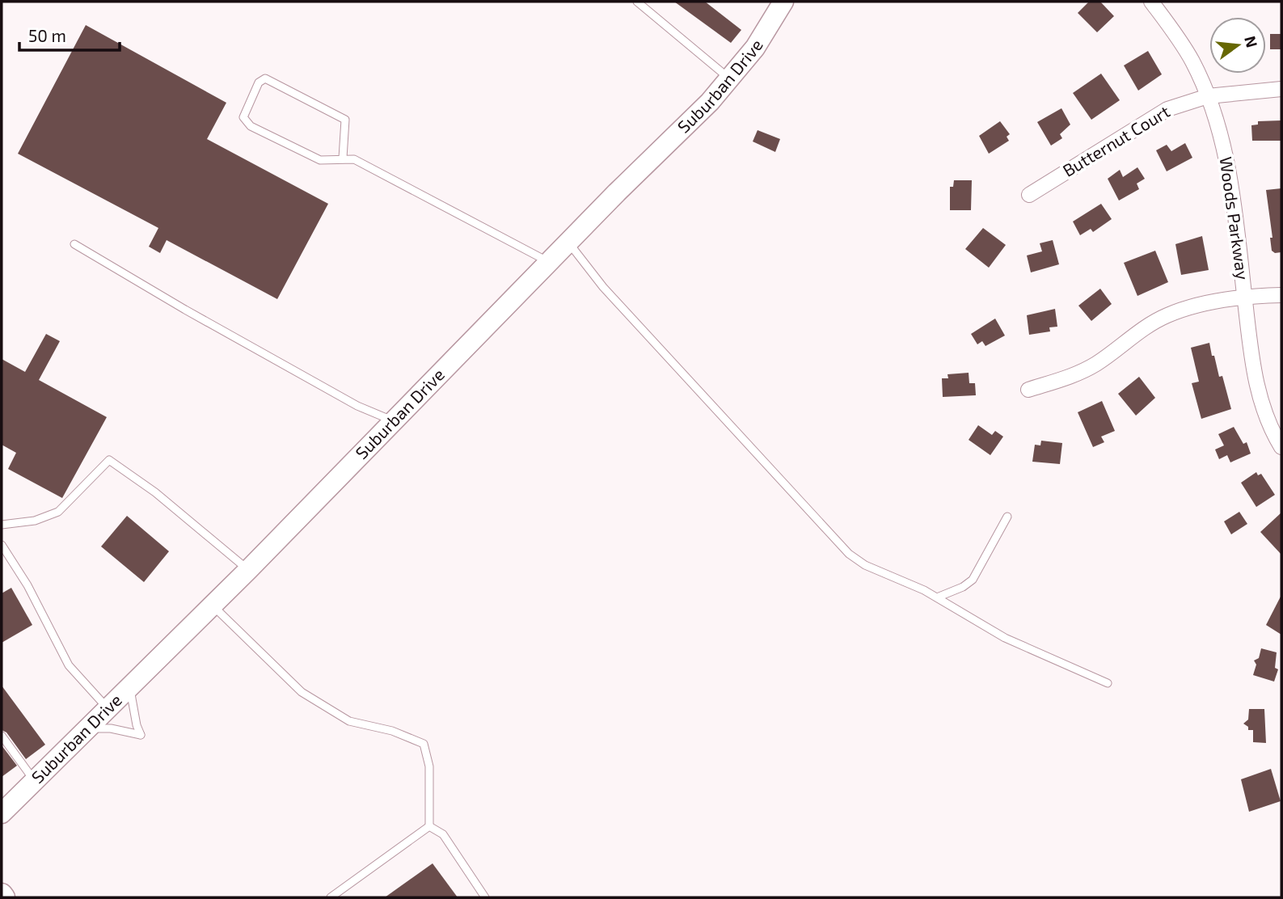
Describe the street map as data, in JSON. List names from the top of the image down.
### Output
{
  "streets": {
    "main road": ["Suburban Drive"],
    "street": ["Butternut Court", "Woods Parkway"]
  },
  "crossings": [
    ["Butternut Court", "Woods Parkway"]
  ],
  "scale_bar": "50 m",
  "north": "right"
}
